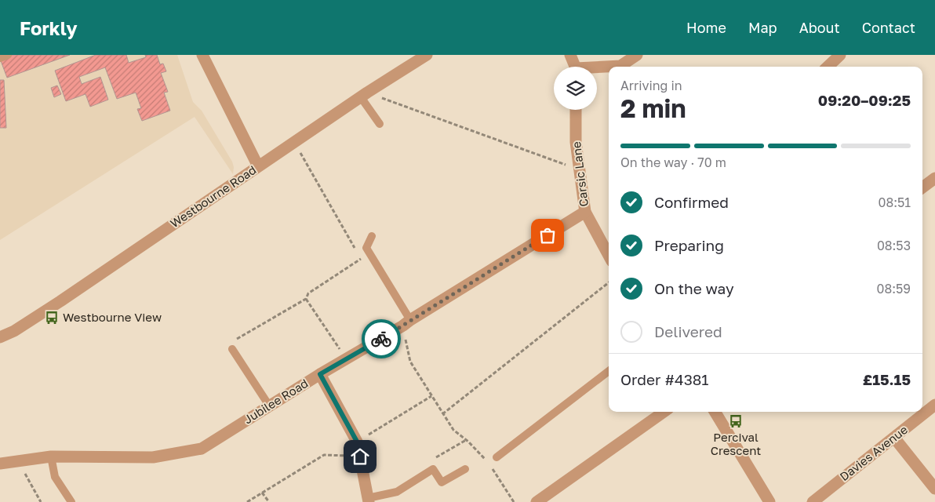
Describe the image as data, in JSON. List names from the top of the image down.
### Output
{
  "streets": {
    "street": [
      "Carsic Lane",
      "Westbourne Road",
      "Jubilee Road",
      "Davies Avenue"
    ]
  },
  "crossings": [
    ["Carsic Lane", "Jubilee Road"]
  ],
  "places": {
    "bus stop": ["Westbourne View", "Percival Crescent"]
  },
  "page": {
    "header": "Forkly",
    "nav": [
      "Home",
      "Map",
      "About",
      "Contact"
    ],
    "heading": ["2 min", "Arriving in", "09:20–09:25"],
    "panel": ["Order #4381", "£15.15"],
    "bar": "On the way · 70 m",
    "list": [
      ["Confirmed", "08:51"],
      ["Preparing", "08:53"],
      ["On the way", "08:59"],
      "Delivered"
    ]
  }
}
